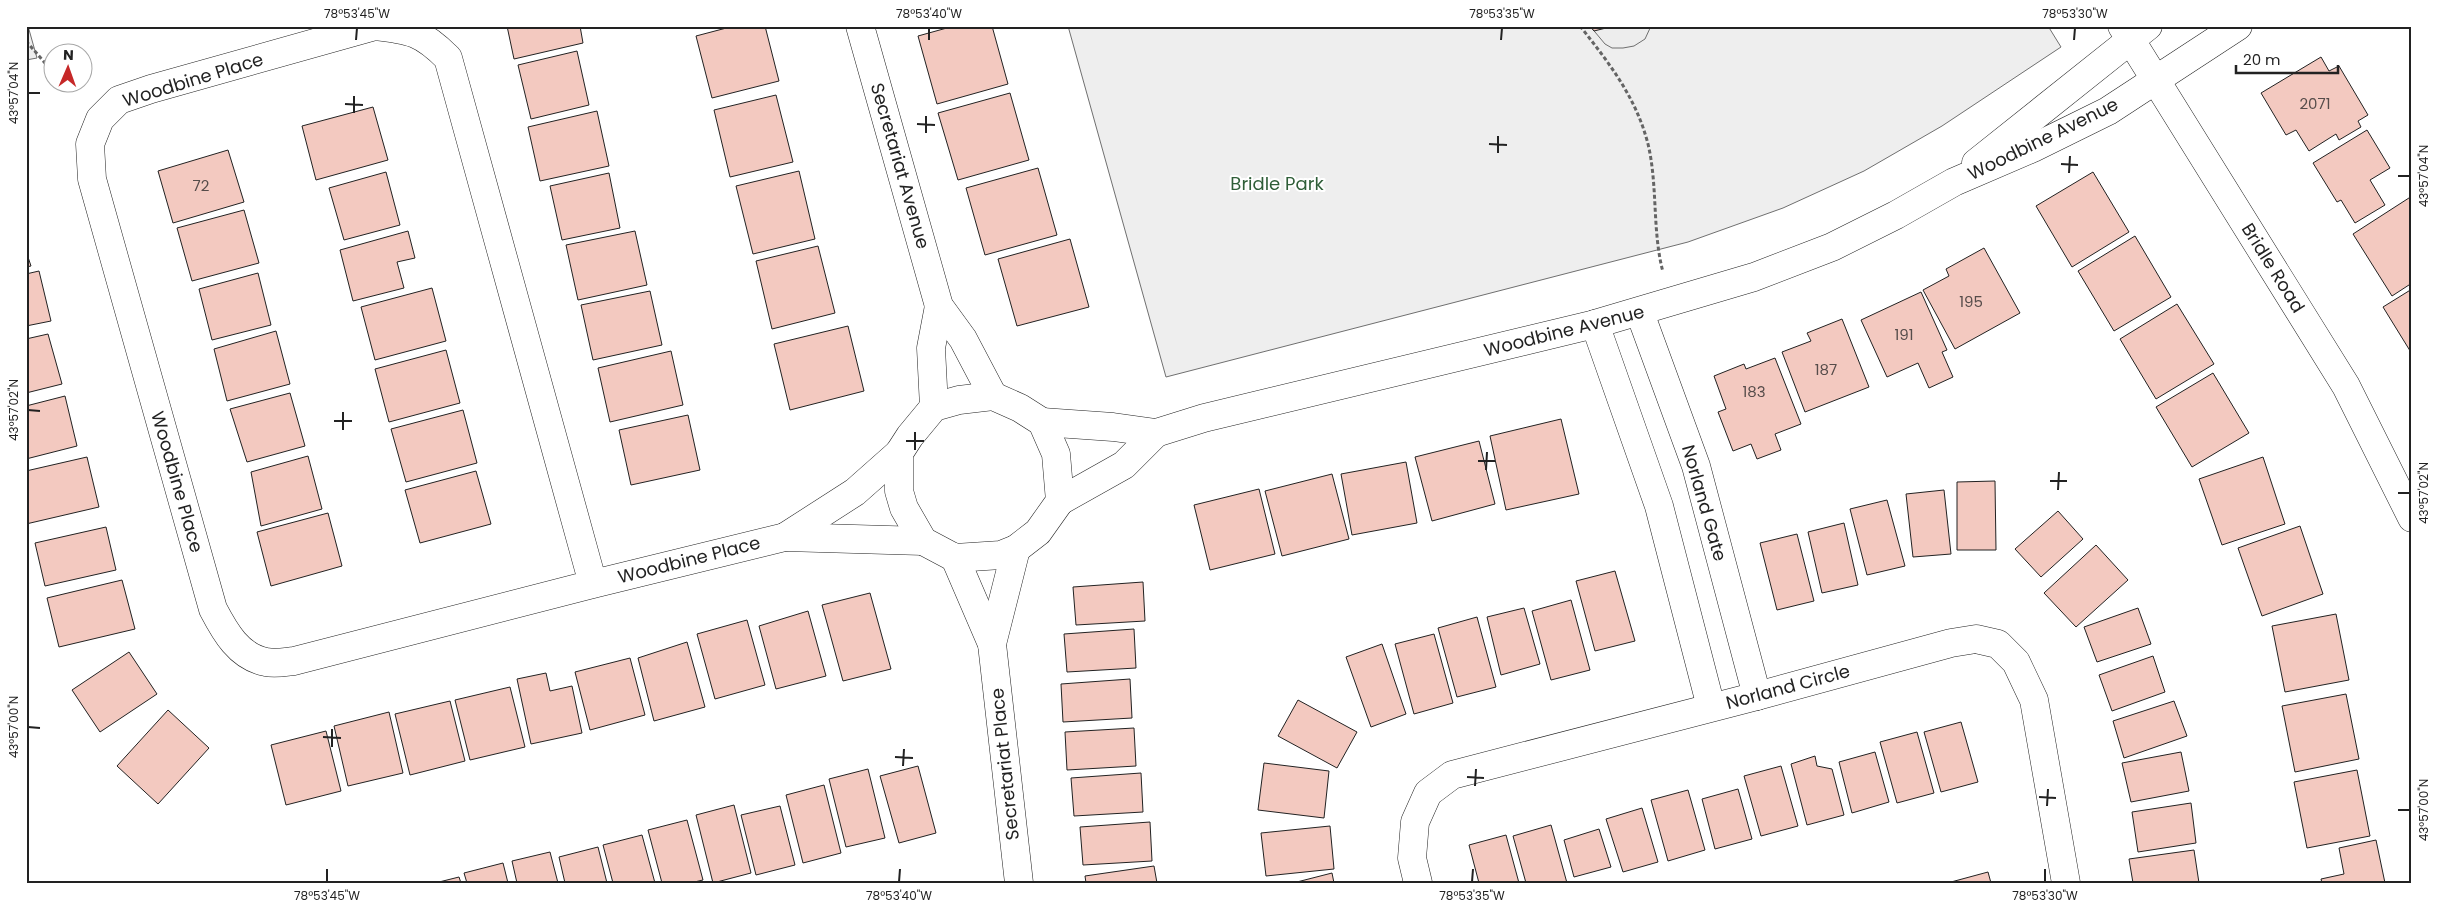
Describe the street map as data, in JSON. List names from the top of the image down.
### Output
{
  "streets": {
    "street": [
      "Woodbine Place",
      "Woodbine Avenue",
      "Secretariat Avenue",
      "Bridle Road",
      "Norland Gate",
      "Norland Circle",
      "Secretariat Place"
    ]
  },
  "crossings": [
    ["Woodbine Place", "Woodbine Avenue"],
    ["Woodbine Place", "Secretariat Avenue"],
    ["Woodbine Place", "Secretariat Place"],
    ["Woodbine Avenue", "Secretariat Avenue"],
    ["Woodbine Avenue", "Bridle Road"],
    ["Woodbine Avenue", "Norland Gate"],
    ["Woodbine Avenue", "Secretariat Place"],
    ["Secretariat Avenue", "Secretariat Place"],
    ["Norland Gate", "Norland Circle"]
  ],
  "parks": ["Bridle Park"],
  "house_numbers": [
    "2071",
    "72",
    "195",
    "191",
    "187",
    "183"
  ],
  "scale_bar": "20 m",
  "north": "top",
  "coordinates": [
    "78°53'45\"W",
    "78°53'40\"W",
    "78°53'35\"W",
    "78°53'30\"W",
    "43°57'04\"N",
    "43°57'02\"N",
    "43°57'00\"N"
  ]
}
